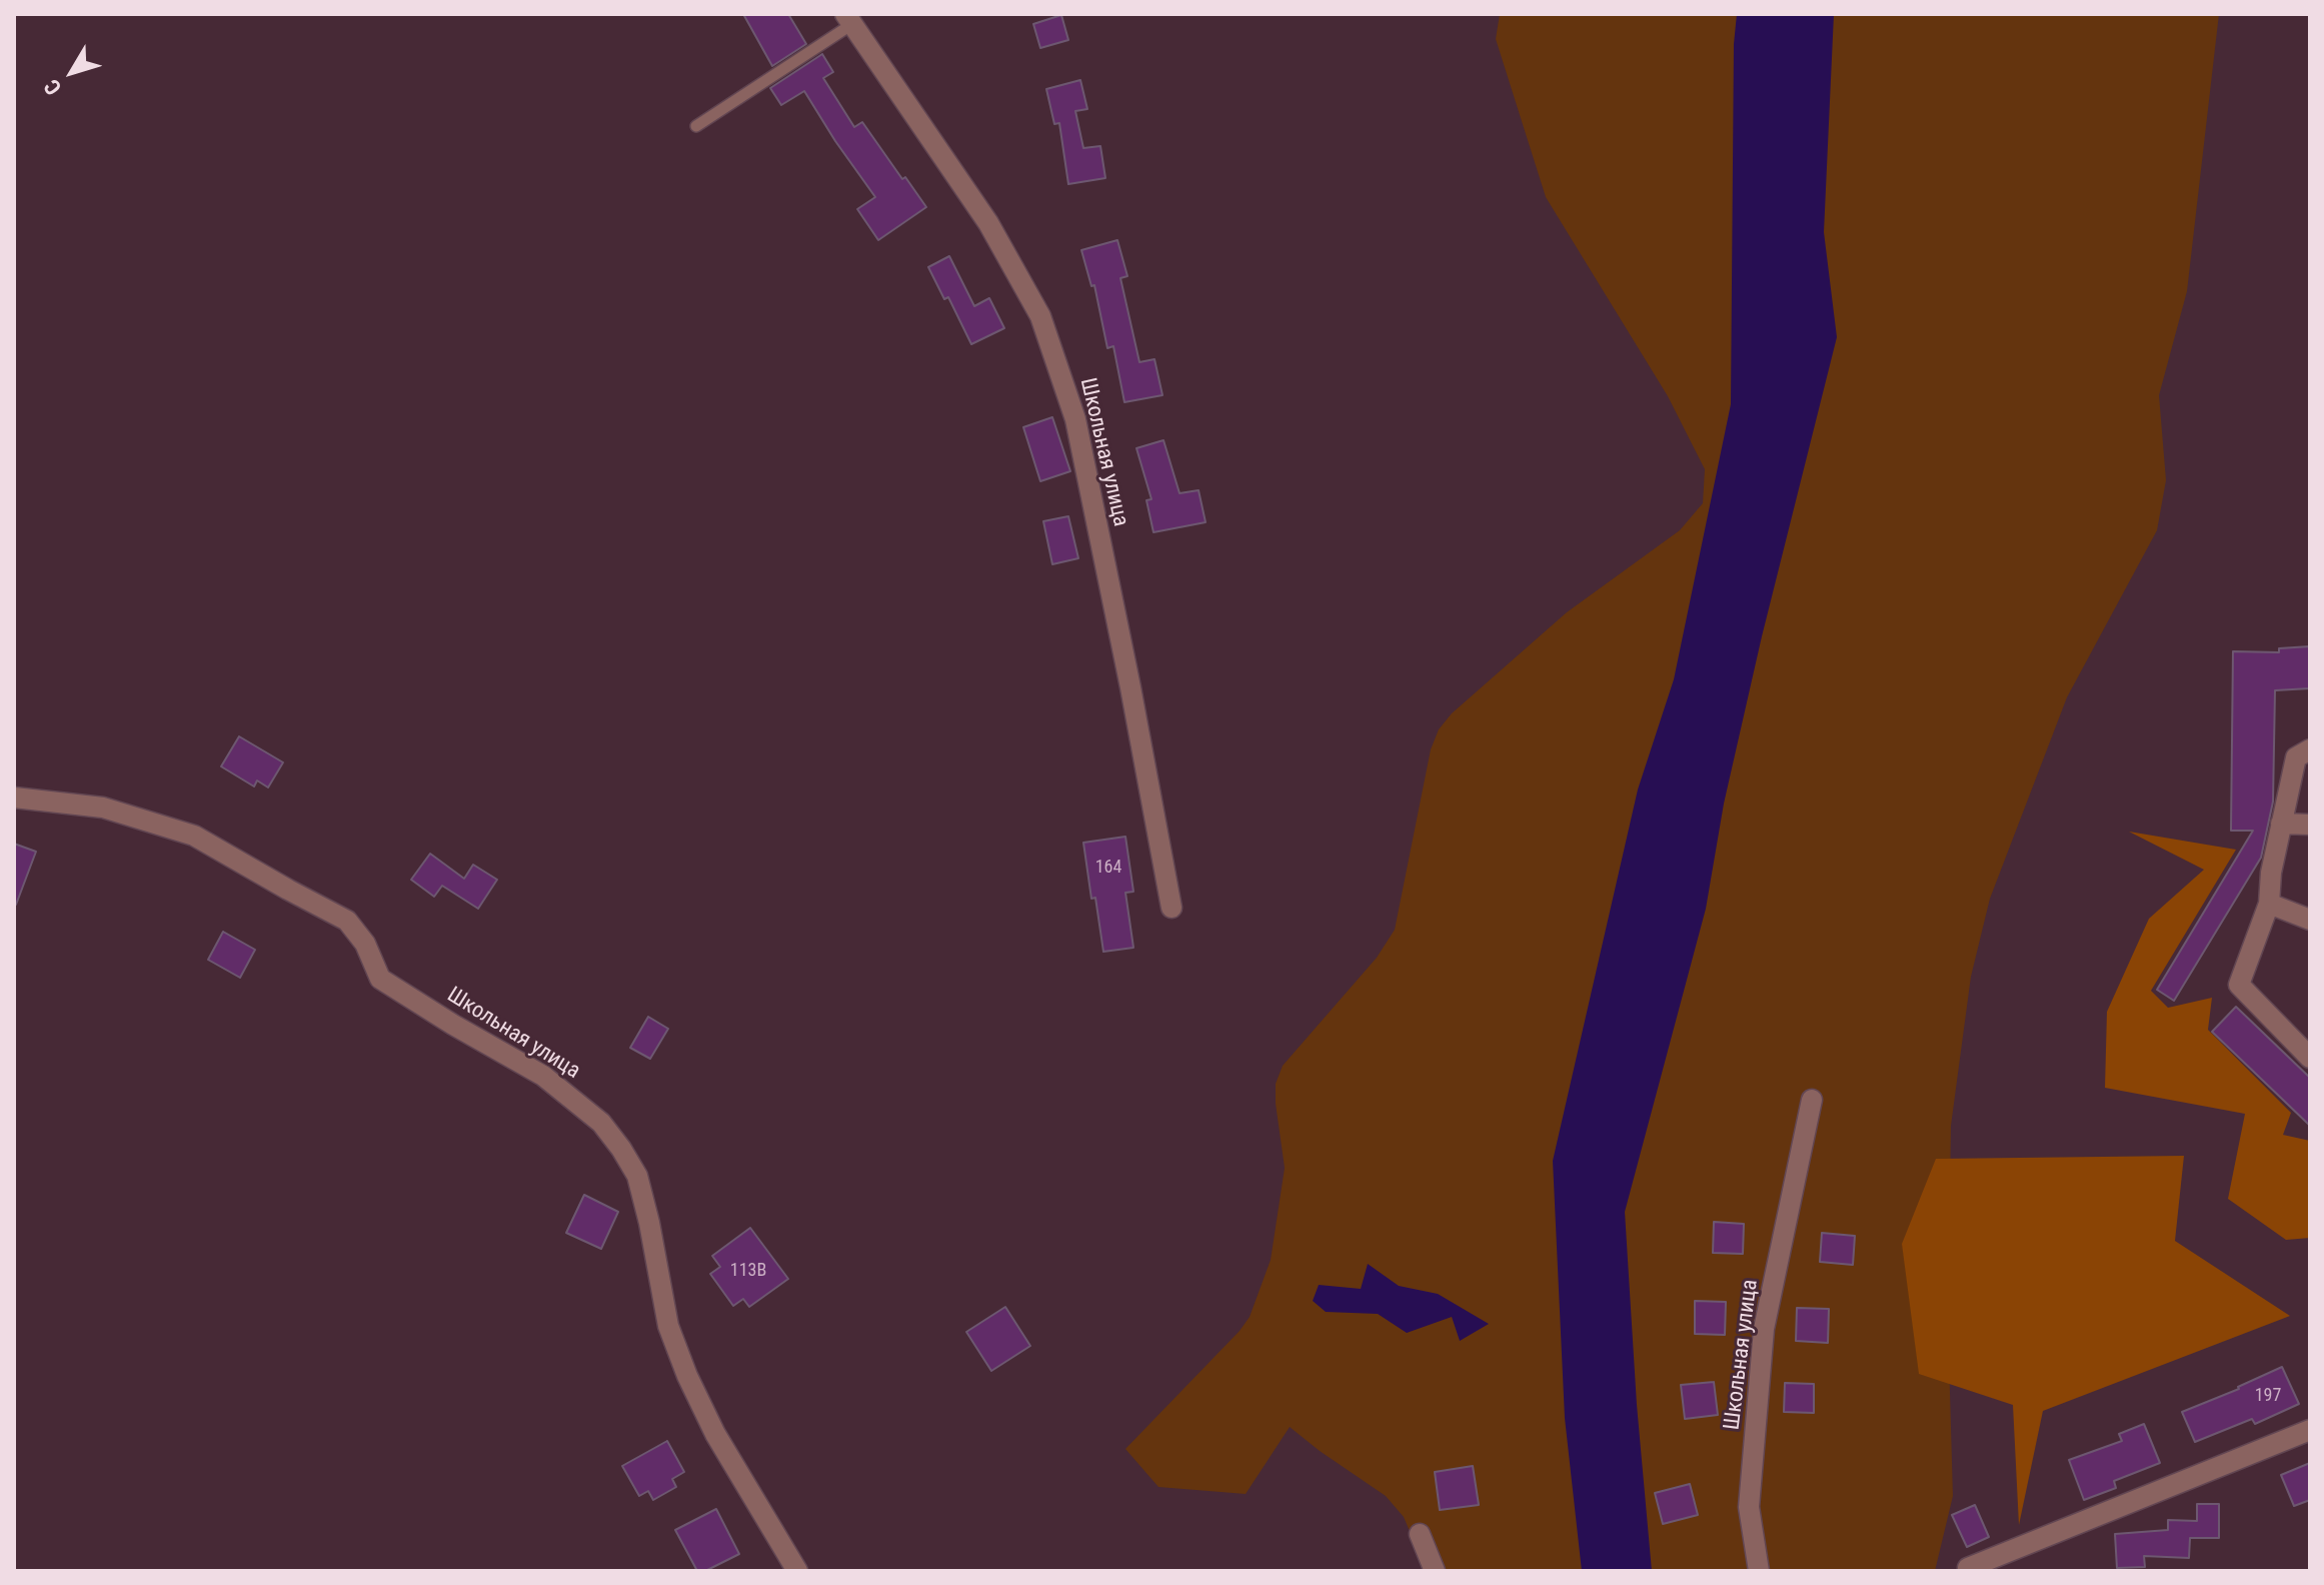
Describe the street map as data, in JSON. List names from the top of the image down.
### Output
{
  "streets": {
    "street": ["Школьная улица"]
  },
  "house_numbers": ["164", "113В", "197"],
  "north": "bottom left"
}
